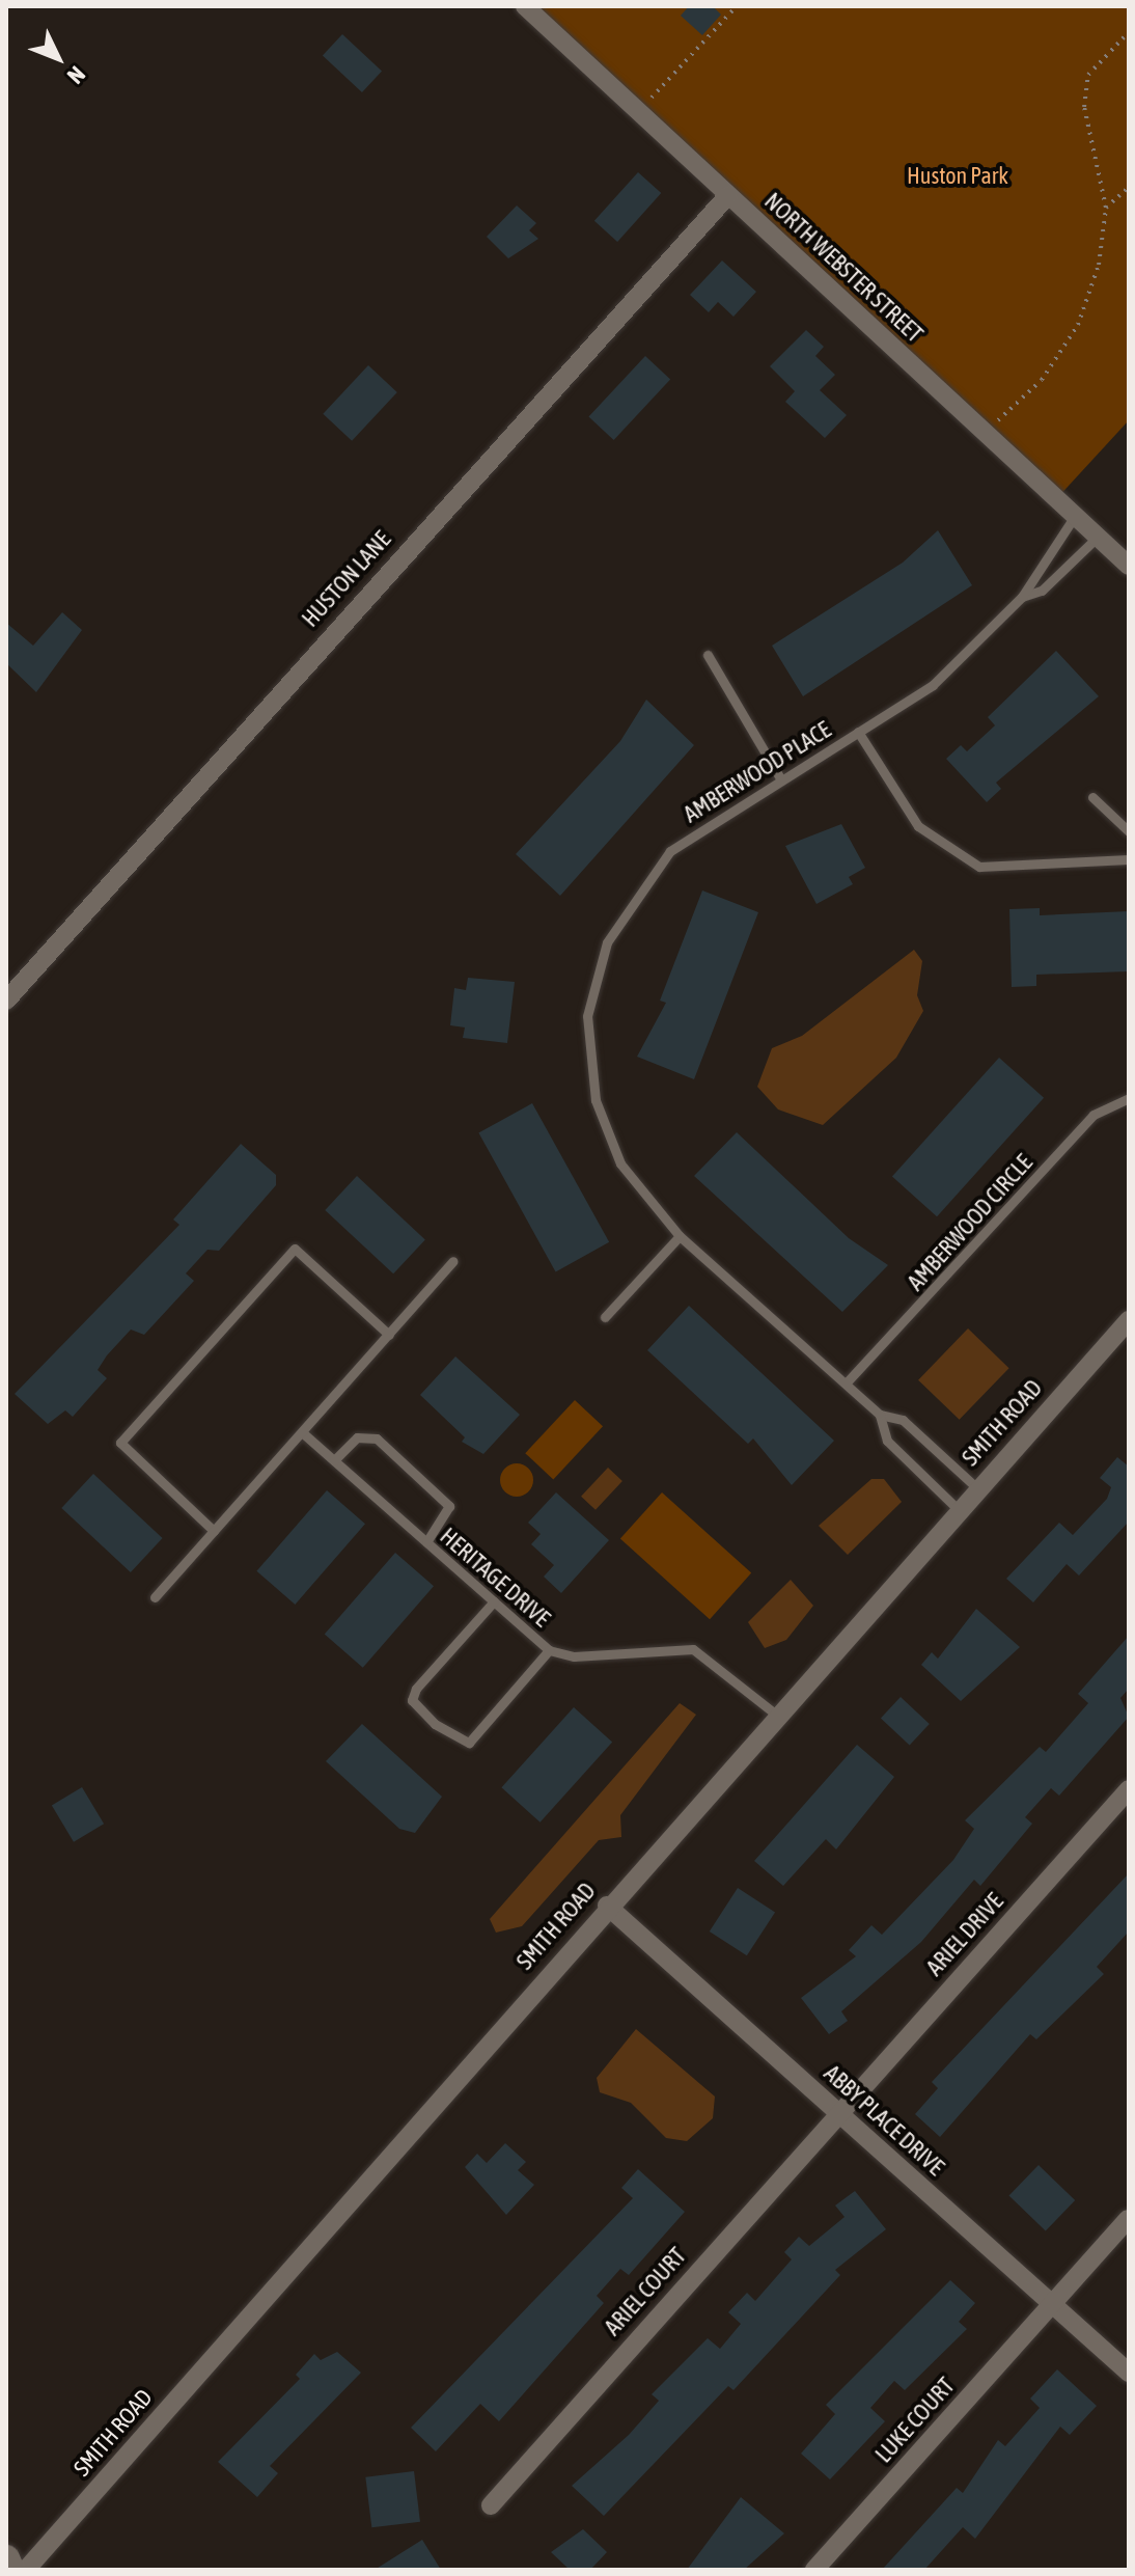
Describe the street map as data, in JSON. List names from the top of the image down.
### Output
{
  "streets": {
    "street": [
      "NORTH WEBSTER STREET",
      "HUSTON LANE",
      "SMITH ROAD",
      "ARIEL DRIVE",
      "ABBY PLACE DRIVE",
      "ARIEL COURT",
      "LUKE COURT"
    ],
    "lane": ["AMBERWOOD PLACE", "AMBERWOOD CIRCLE", "HERITAGE DRIVE"]
  },
  "crossings": [
    ["NORTH WEBSTER STREET", "HUSTON LANE"],
    ["NORTH WEBSTER STREET", "AMBERWOOD PLACE"],
    ["AMBERWOOD PLACE", "AMBERWOOD CIRCLE"],
    ["AMBERWOOD PLACE", "SMITH ROAD"],
    ["SMITH ROAD", "HERITAGE DRIVE"],
    ["SMITH ROAD", "ABBY PLACE DRIVE"],
    ["ARIEL DRIVE", "ABBY PLACE DRIVE"],
    ["ARIEL DRIVE", "ARIEL COURT"],
    ["ABBY PLACE DRIVE", "ARIEL COURT"],
    ["ABBY PLACE DRIVE", "LUKE COURT"]
  ],
  "parks": ["Huston Park"],
  "north": "bottom right"
}
